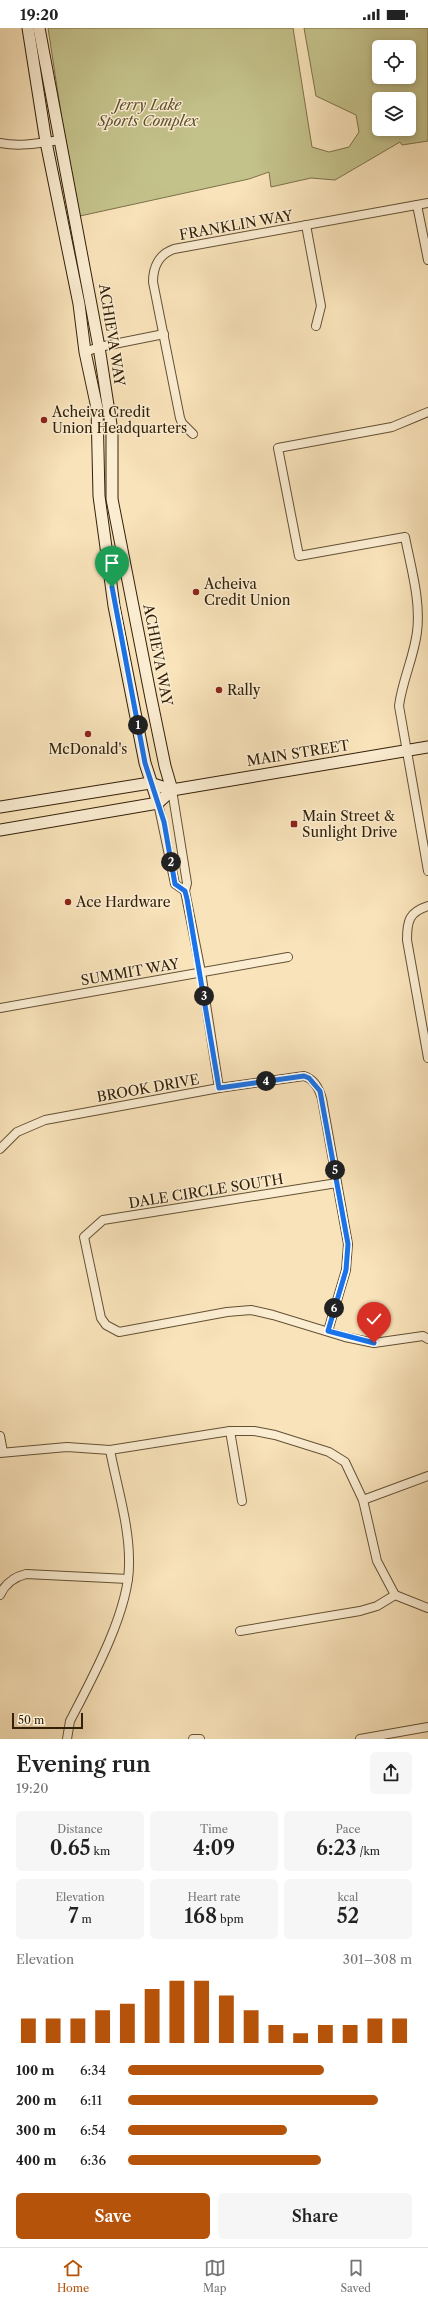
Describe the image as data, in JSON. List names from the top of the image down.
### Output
{
  "streets": {
    "street": [
      "FRANKLIN WAY",
      "ACHIEVA WAY",
      "MAIN STREET",
      "SUMMIT WAY",
      "BROOK DRIVE",
      "DALE CIRCLE SOUTH"
    ]
  },
  "crossings": [
    ["ACHIEVA WAY", "MAIN STREET"],
    ["BROOK DRIVE", "DALE CIRCLE SOUTH"]
  ],
  "parks": ["Jerry Lake Sports Complex"],
  "places": {
    "other": [
      "Acheiva Credit Union Headquarters",
      "Acheiva Credit Union",
      "Rally",
      "McDonald's",
      "Ace Hardware"
    ],
    "transit": ["Main Street & Sunlight Drive"]
  },
  "scale_bar": "50 m",
  "page": {
    "status": "19:20",
    "pins": [
      "1",
      "2",
      "3",
      "4",
      "5",
      "6"
    ],
    "scale": "50 m",
    "heading": ["Evening run", "19:20"],
    "stats": [
      ["Distance", "0.65 km"],
      ["Time", "4:09"],
      ["Pace", "6:23 /km"],
      ["Elevation", "7 m"],
      ["Heart rate", "168 bpm"],
      ["kcal", "52"]
    ],
    "chart": ["Elevation", "301–308 m"],
    "list": [
      {
        "name": "100 m",
        "note": "6:34"
      },
      {
        "name": "200 m",
        "note": "6:11"
      },
      {
        "name": "300 m",
        "note": "6:54"
      },
      {
        "name": "400 m",
        "note": "6:36"
      }
    ],
    "buttons": ["Save", "Share"],
    "tabs": ["Home", "Map", "Saved"]
  }
}
